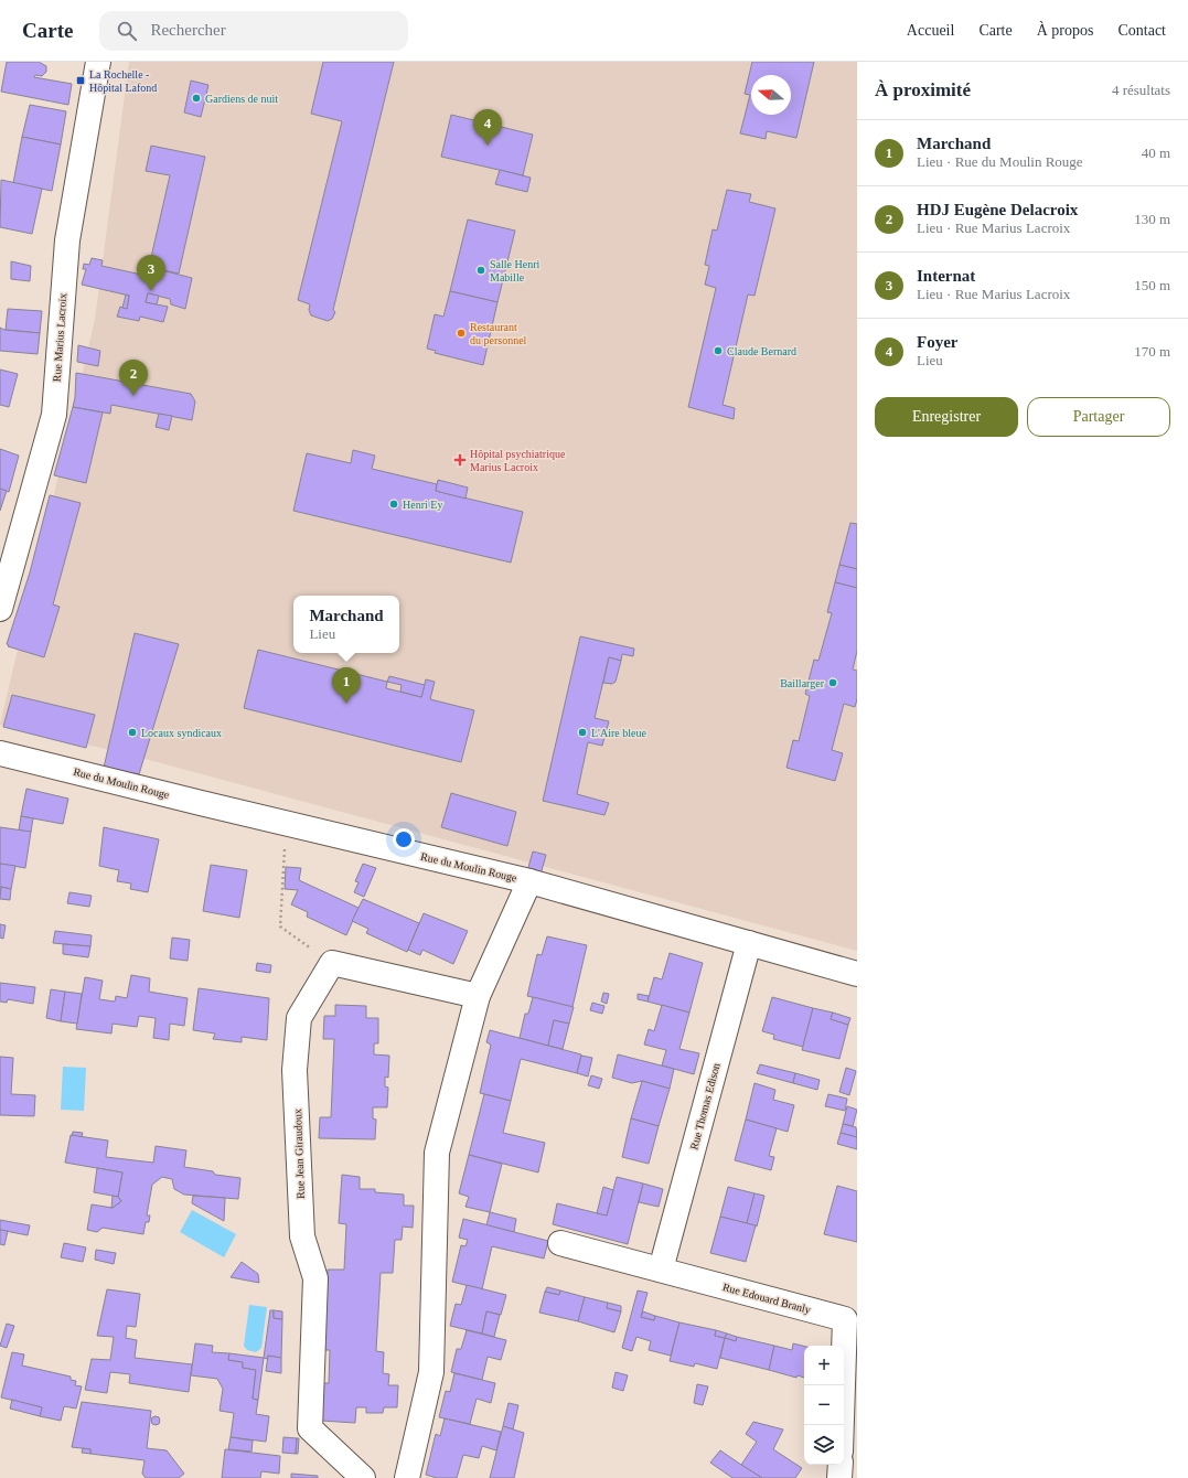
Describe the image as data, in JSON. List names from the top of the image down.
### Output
{
  "streets": {
    "street": [
      "Rue Marius Lacroix",
      "Rue du Moulin Rouge",
      "Rue Thomas Edison",
      "Rue Jean Giraudoux",
      "Rue Edouard Branly"
    ]
  },
  "crossings": [
    ["Rue du Moulin Rouge", "Rue Thomas Edison"],
    ["Rue Thomas Edison", "Rue Edouard Branly"]
  ],
  "places": {
    "transit": ["La Rochelle - Hôpital Lafond"],
    "other": [
      "Gardiens de nuit",
      "Salle Henri Mabille",
      "Restaurant du personnel",
      "Claude Bernard",
      "Henri Ey",
      "Baillarger",
      "Locaux syndicaux",
      "L'Aire bleue"
    ],
    "health": ["Hôpital psychiatrique Marius Lacroix"]
  },
  "north": "left",
  "page": {
    "header": "Carte",
    "search": "Rechercher",
    "nav": [
      "Accueil",
      "Carte",
      "À propos",
      "Contact"
    ],
    "heading": ["À proximité", "4 résultats"],
    "pins": [
      "4",
      "3",
      "2",
      "1"
    ],
    "list": [
      {
        "mark": "1",
        "name": "Marchand",
        "note": "Lieu · Rue du Moulin Rouge",
        "value": "40 m"
      },
      {
        "mark": "2",
        "name": "HDJ Eugène Delacroix",
        "note": "Lieu · Rue Marius Lacroix",
        "value": "130 m"
      },
      {
        "mark": "3",
        "name": "Internat",
        "note": "Lieu · Rue Marius Lacroix",
        "value": "150 m"
      },
      {
        "mark": "4",
        "name": "Foyer",
        "note": "Lieu",
        "value": "170 m"
      }
    ],
    "buttons": ["Enregistrer", "Partager"],
    "popup": ["Marchand", "Lieu"],
    "map_buttons": ["+", "−"]
  }
}
